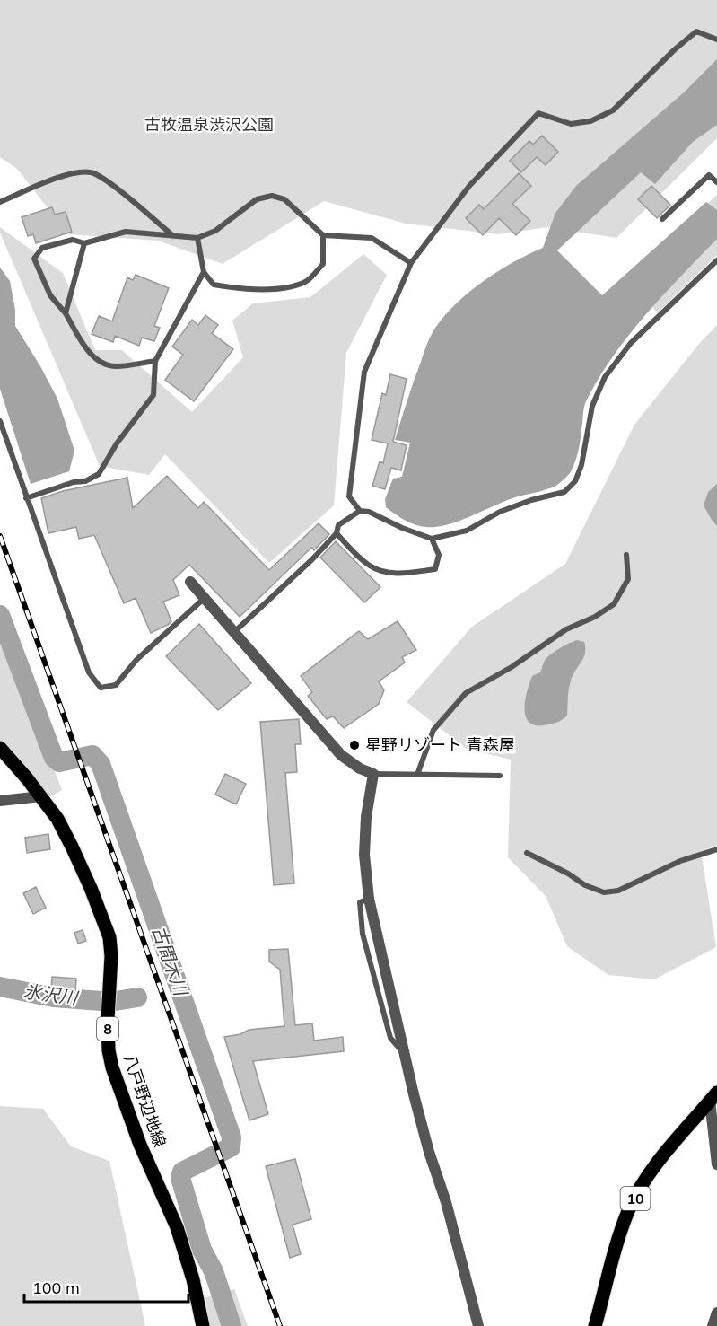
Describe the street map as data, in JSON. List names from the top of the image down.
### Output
{
  "streets": {
    "main road": ["8", "八戸野辺地線", "10"]
  },
  "water": ["古間木川", "氷沢川"],
  "parks": ["古牧温泉渋沢公園"],
  "places": ["星野リゾート 青森屋"],
  "scale_bar": "100 m"
}
